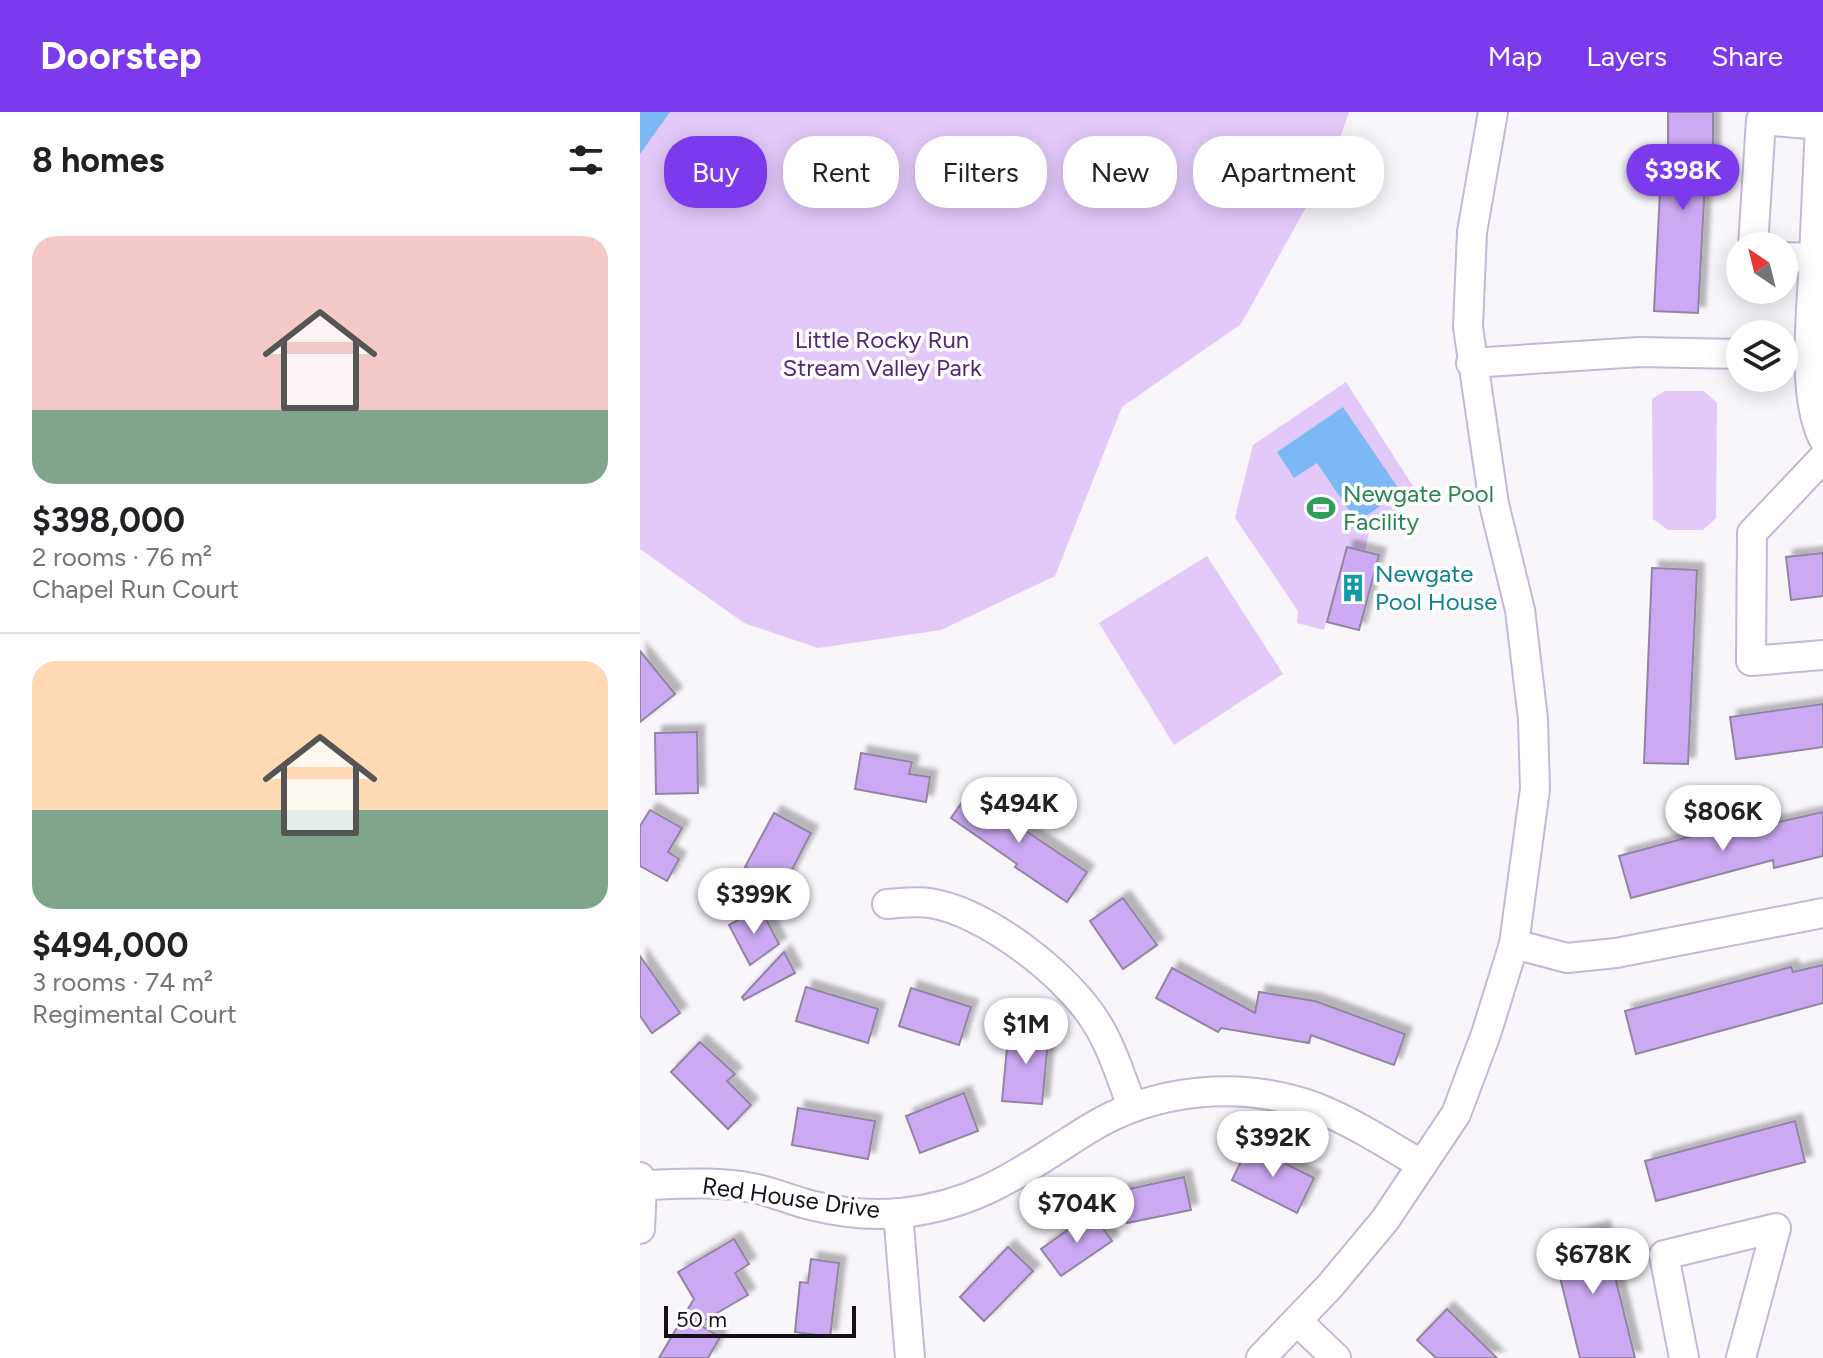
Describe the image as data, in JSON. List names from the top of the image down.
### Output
{
  "streets": {
    "street": ["Red House Drive"]
  },
  "parks": ["Little Rocky Run Stream Valley Park"],
  "places": {
    "sports": ["Newgate Pool Facility"],
    "building": ["Newgate Pool House"]
  },
  "scale_bar": "50 m",
  "north": "top left",
  "page": {
    "header": "Doorstep",
    "nav": ["Map", "Layers", "Share"],
    "heading": "8 homes",
    "chip": [
      "Buy",
      "Rent",
      "Filters",
      "New",
      "Apartment"
    ],
    "price": [
      "$398K",
      "$494K",
      "$806K",
      "$399K",
      "$1M",
      "$392K",
      "$704K",
      "$678K"
    ],
    "list": [
      {
        "name": "$398,000",
        "note": "2 rooms · 76 m² · Chapel Run Court"
      },
      {
        "name": "$494,000",
        "note": "3 rooms · 74 m² · Regimental Court"
      }
    ],
    "scale": "50 m"
  }
}
